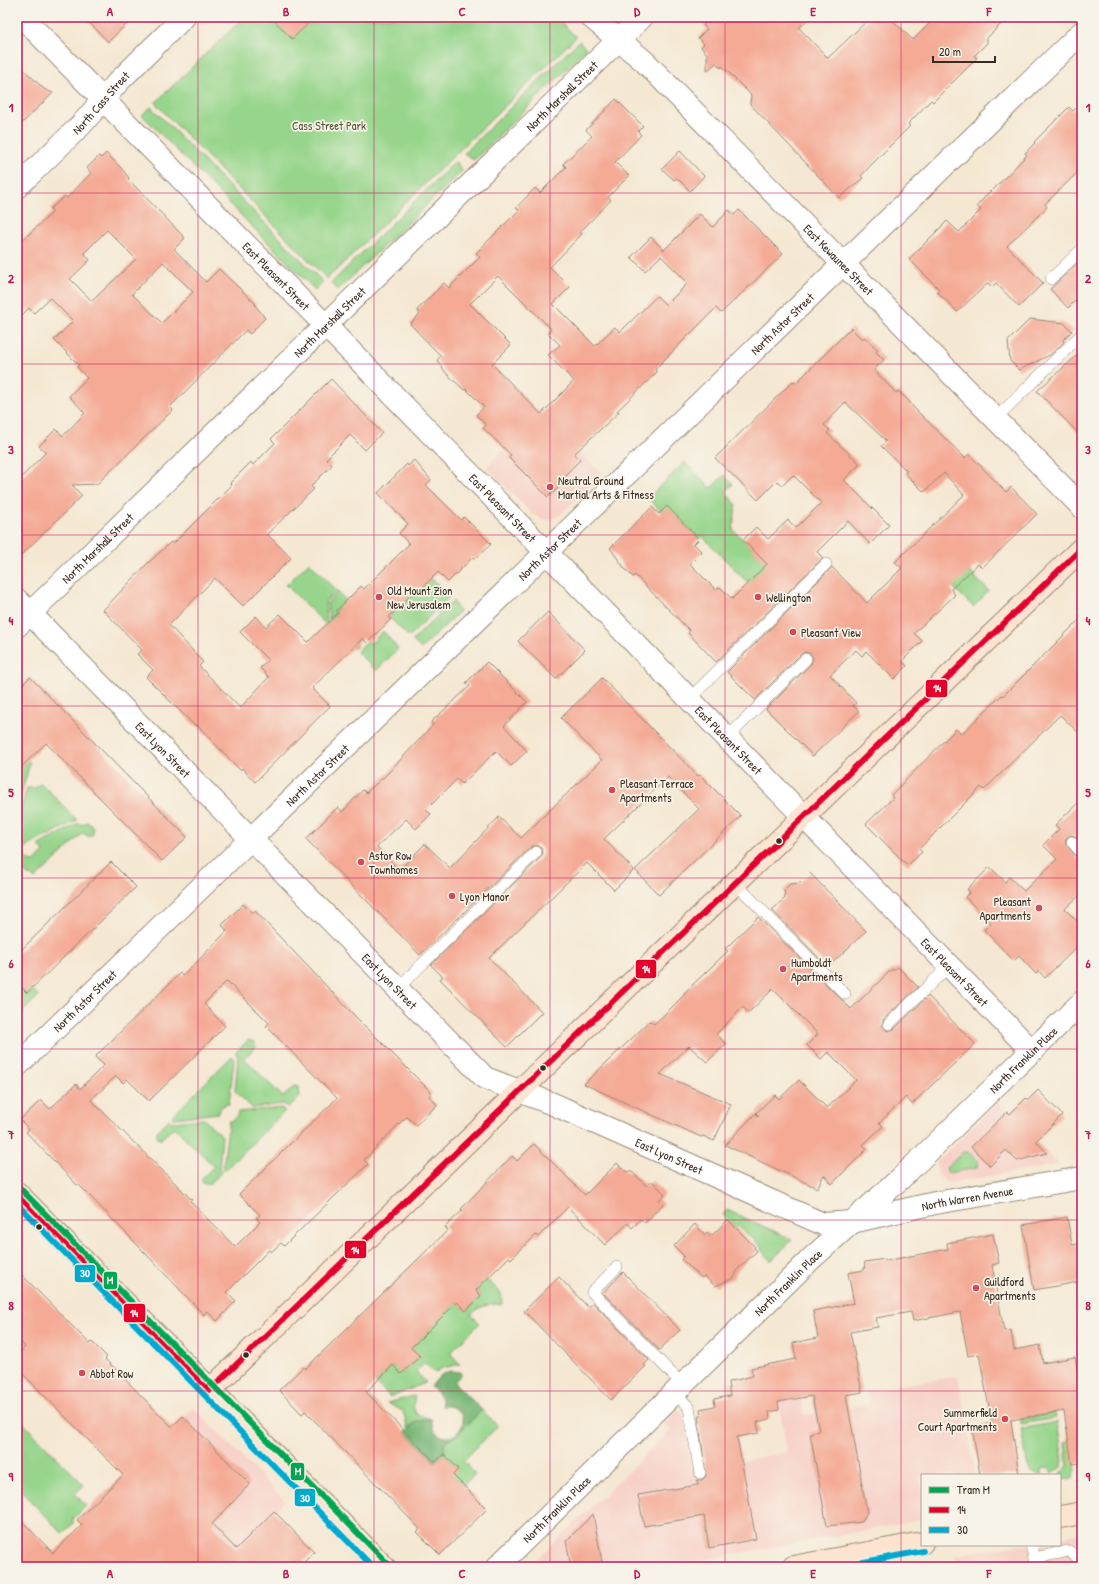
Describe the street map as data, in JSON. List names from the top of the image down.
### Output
{
  "streets": {
    "street": [
      "North Marshall Street",
      "North Cass Street",
      "East Kewaunee Street",
      "East Pleasant Street",
      "North Astor Street",
      "East Lyon Street",
      "North Franklin Place",
      "North Warren Avenue"
    ]
  },
  "crossings": [
    ["North Marshall Street", "East Kewaunee Street"],
    ["North Marshall Street", "East Pleasant Street"],
    ["North Marshall Street", "East Lyon Street"],
    ["North Cass Street", "East Pleasant Street"],
    ["East Kewaunee Street", "North Astor Street"],
    ["East Pleasant Street", "North Astor Street"],
    ["East Pleasant Street", "North Franklin Place"],
    ["North Astor Street", "East Lyon Street"],
    ["East Lyon Street", "North Franklin Place"],
    ["East Lyon Street", "North Warren Avenue"],
    ["North Franklin Place", "North Warren Avenue"]
  ],
  "parks": ["Cass Street Park"],
  "places": [
    "Neutral Ground Martial Arts & Fitness",
    "Old Mount Zion New Jerusalem",
    "Wellington",
    "Pleasant View",
    "Pleasant Terrace Apartments",
    "Astor Row Townhomes",
    "Lyon Manor",
    "Pleasant Apartments",
    "Humboldt Apartments",
    "Guildford Apartments",
    "Abbot Row",
    "Summerfield Court Apartments"
  ],
  "lines": ["transit line 14", "tram line M", "transit line 30"],
  "legend": ["Tram M", "14", "30"],
  "scale_bar": "20 m",
  "grid": {
    "columns": [
      "A",
      "B",
      "C",
      "D",
      "E",
      "F"
    ],
    "rows": [
      "1",
      "2",
      "3",
      "4",
      "5",
      "6",
      "7",
      "8",
      "9"
    ]
  }
}
